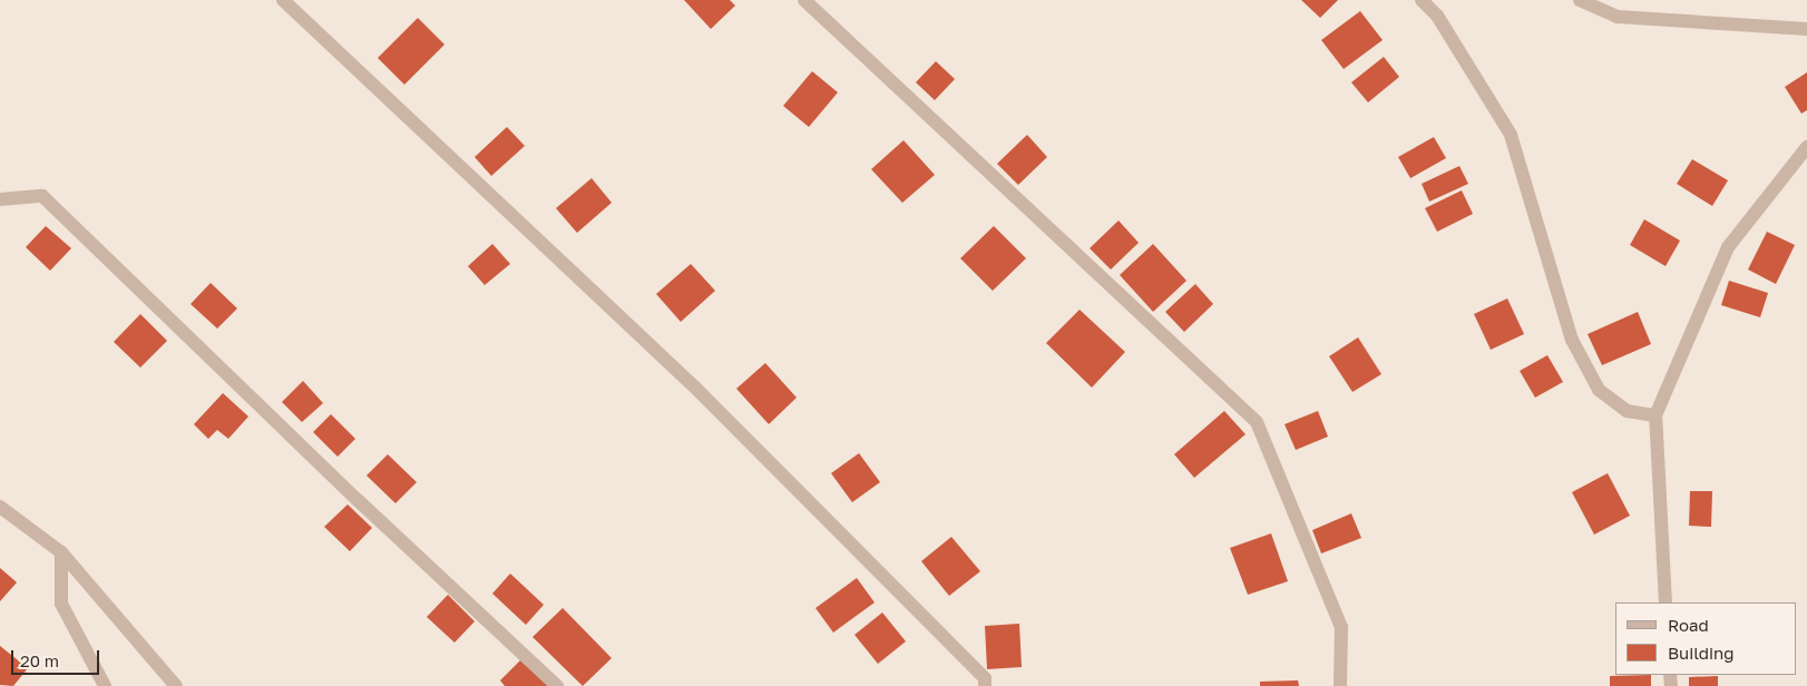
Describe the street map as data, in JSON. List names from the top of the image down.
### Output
{
  "legend": ["Road", "Building"],
  "scale_bar": "20 m"
}
